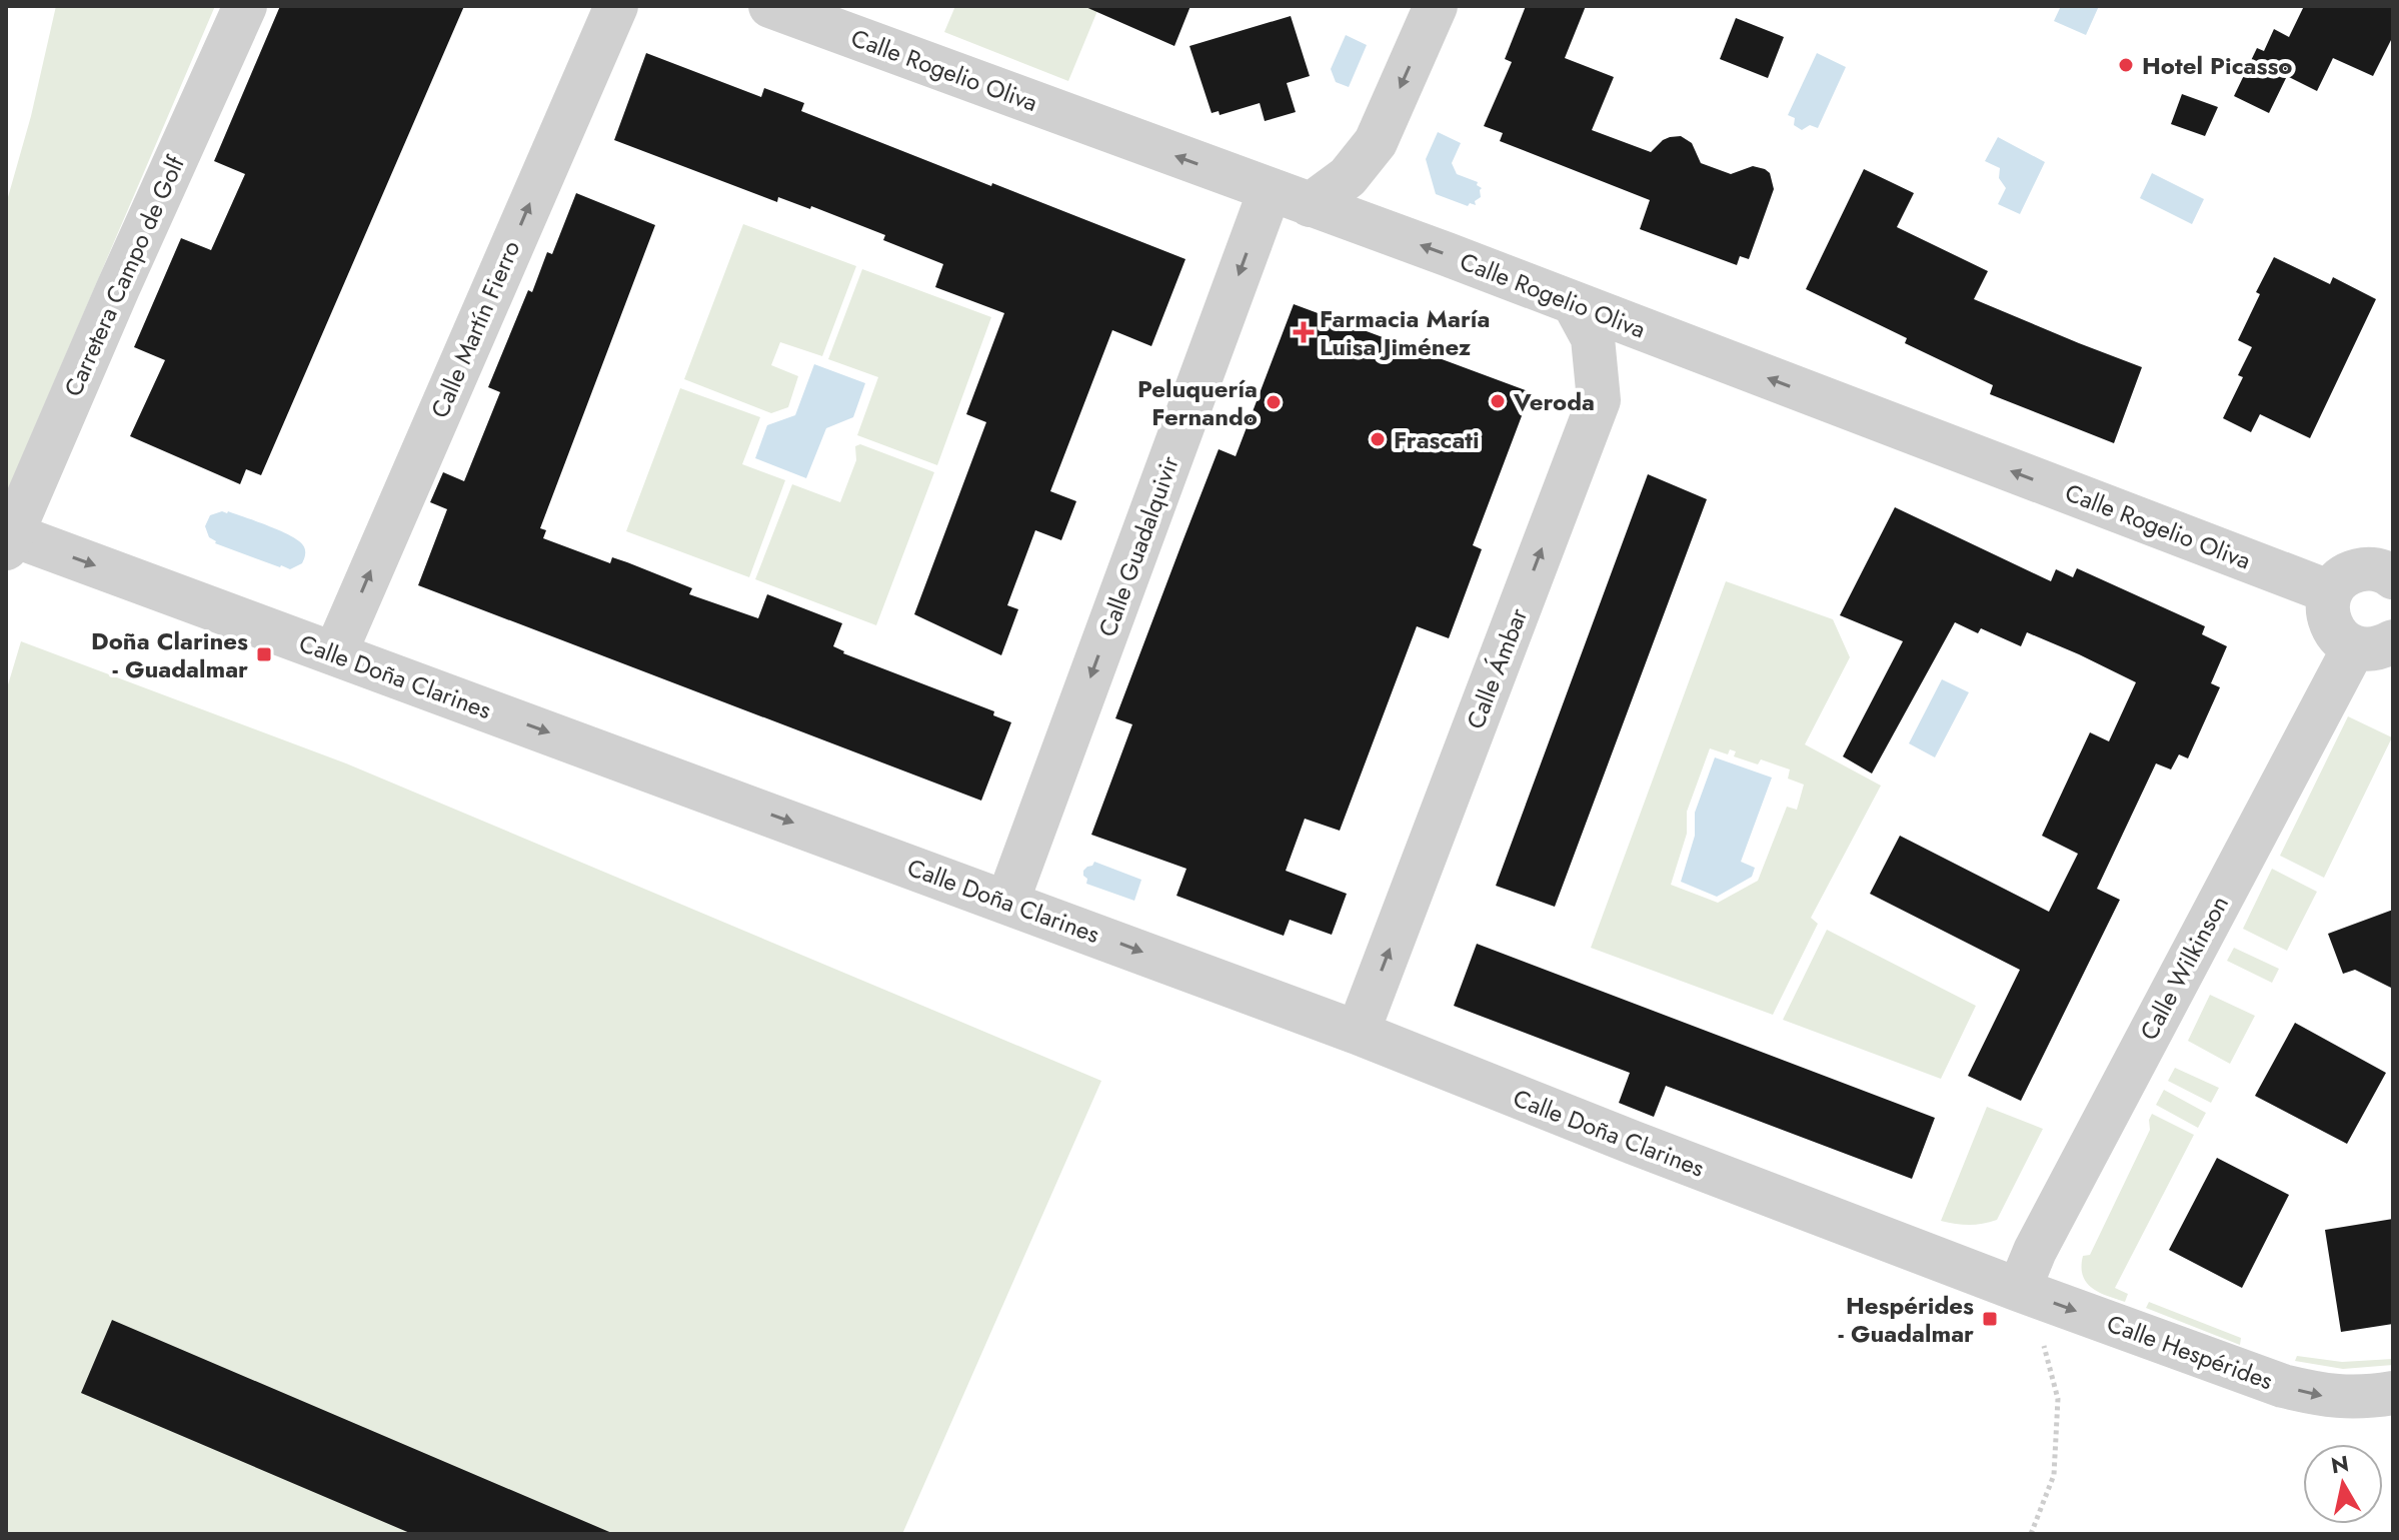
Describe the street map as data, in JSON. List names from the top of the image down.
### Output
{
  "streets": {
    "street": [
      "Calle Rogelio Oliva",
      "Carretera Campo de Golf",
      "Calle Martín Fierro",
      "Calle Guadalquivir",
      "Calle Ámbar",
      "Calle Doña Clarines",
      "Calle Wilkinson",
      "Calle Hespérides"
    ]
  },
  "crossings": [
    ["Calle Rogelio Oliva", "Calle Guadalquivir"],
    ["Calle Rogelio Oliva", "Calle Ámbar"],
    ["Carretera Campo de Golf", "Calle Doña Clarines"],
    ["Calle Martín Fierro", "Calle Doña Clarines"],
    ["Calle Guadalquivir", "Calle Doña Clarines"],
    ["Calle Ámbar", "Calle Doña Clarines"],
    ["Calle Doña Clarines", "Calle Wilkinson"],
    ["Calle Doña Clarines", "Calle Hespérides"],
    ["Calle Wilkinson", "Calle Hespérides"]
  ],
  "one_way": [
    "Calle Rogelio Oliva",
    "Calle Martín Fierro",
    "Calle Guadalquivir",
    "Calle Ámbar",
    "Calle Doña Clarines",
    "Calle Hespérides"
  ],
  "places": {
    "other": [
      "Hotel Picasso",
      "Veroda",
      "Peluquería Fernando",
      "Frascati"
    ],
    "health": ["Farmacia María Luisa Jiménez"],
    "transit": ["Doña Clarines - Guadalmar", "Hespérides - Guadalmar"]
  },
  "north": "top"
}
